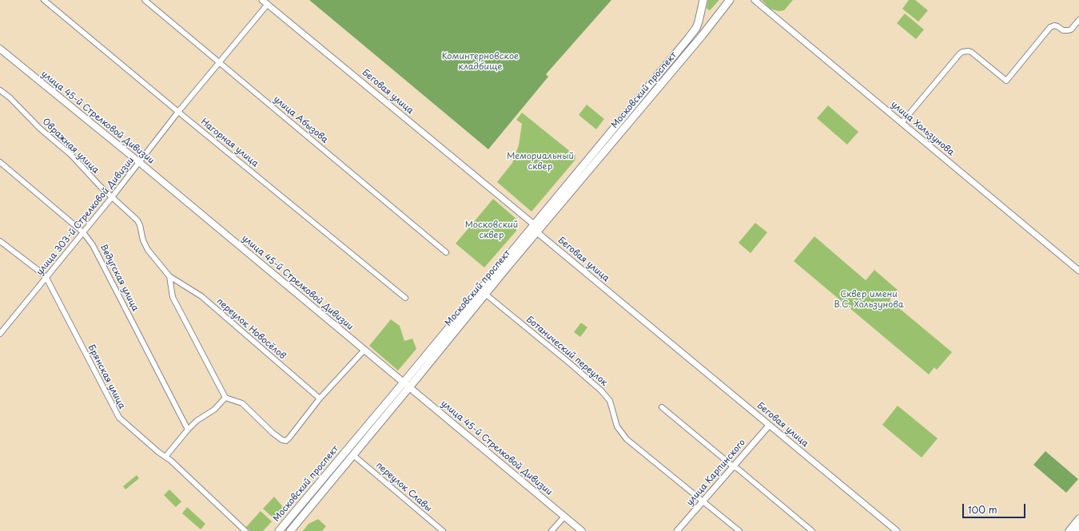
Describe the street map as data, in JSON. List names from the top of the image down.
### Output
{
  "streets": {
    "main road": ["Московский проспект", "улица 45-й Стрелковой Дивизии"],
    "street": [
      "Беговая улица",
      "улица Абызова",
      "улица Хользунова",
      "Нагорная улица",
      "Овражная улица",
      "улица 303-й Стрелковой Дивизии",
      "Ведугская улица",
      "переулок Новосёлов",
      "Ботанический переулок",
      "Брянская улица",
      "улица Карпинского",
      "переулок Славы"
    ]
  },
  "crossings": [
    ["Московский проспект", "Беговая улица"],
    ["Московский проспект", "улица 45-й Стрелковой Дивизии"],
    ["Московский проспект", "Ботанический переулок"],
    ["Московский проспект", "переулок Славы"],
    ["Беговая улица", "улица 303-й Стрелковой Дивизии"],
    ["Беговая улица", "улица Карпинского"],
    ["улица 45-й Стрелковой Дивизии", "улица 303-й Стрелковой Дивизии"],
    ["улица Абызова", "улица 303-й Стрелковой Дивизии"],
    ["Нагорная улица", "улица 303-й Стрелковой Дивизии"],
    ["Овражная улица", "улица 303-й Стрелковой Дивизии"],
    ["Овражная улица", "переулок Новосёлов"],
    ["улица 303-й Стрелковой Дивизии", "Ведугская улица"],
    ["улица 303-й Стрелковой Дивизии", "Брянская улица"],
    ["Ботанический переулок", "улица Карпинского"]
  ],
  "parks": [
    "Коминтерновское кладбище",
    "Мемориальный сквер",
    "Московский сквер",
    "Сквер имени В.С. Хользунова"
  ],
  "scale_bar": "100 m"
}
